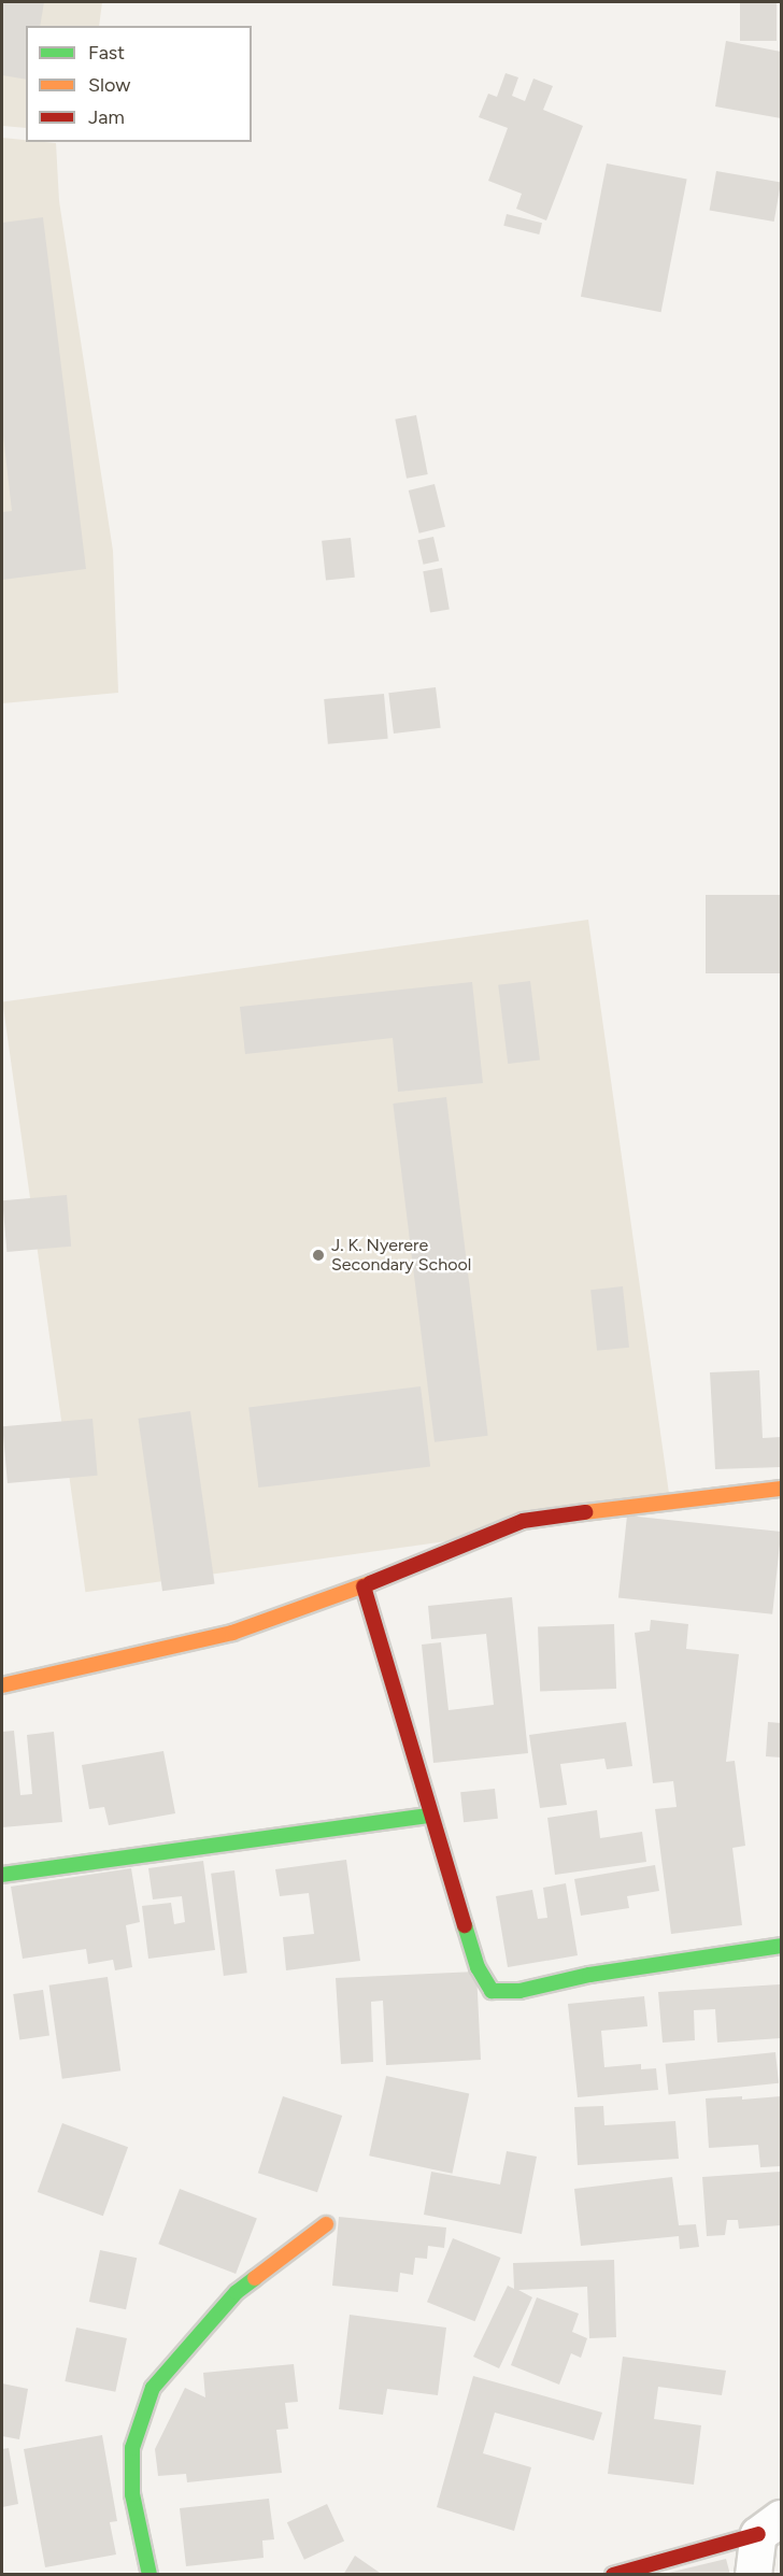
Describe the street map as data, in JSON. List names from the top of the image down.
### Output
{
  "places": ["J. K. Nyerere Secondary School"],
  "legend": ["Fast", "Slow", "Jam"]
}
